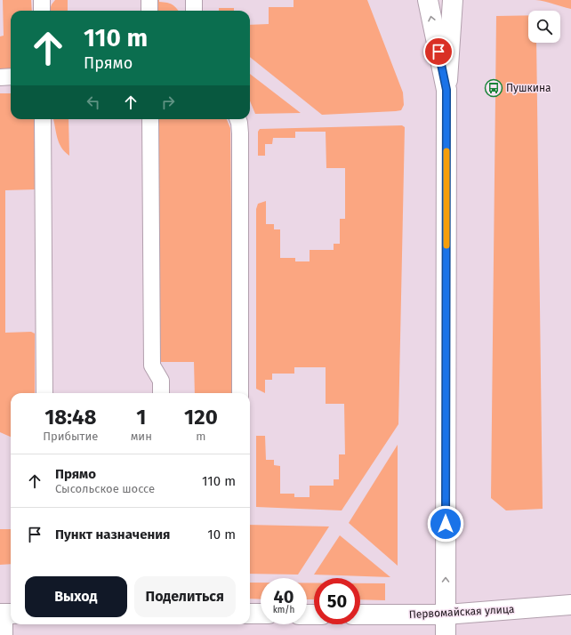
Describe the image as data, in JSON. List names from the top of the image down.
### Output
{
  "streets": {
    "main road": ["Первомайская улица"]
  },
  "places": {
    "bus stop": ["Пушкина"]
  },
  "page": {
    "turn": ["110 m", "Прямо"],
    "eta": [
      "18:48",
      "Прибытие",
      "1",
      "мин",
      "120",
      "m"
    ],
    "list": [
      {
        "name": "Прямо",
        "note": "Сысольское шоссе",
        "value": "110 m"
      },
      {
        "name": "Пункт назначения",
        "value": "10 m"
      }
    ],
    "buttons": ["Выход", "Поделиться"],
    "speed": "40 km/h",
    "limit": "50"
  }
}
